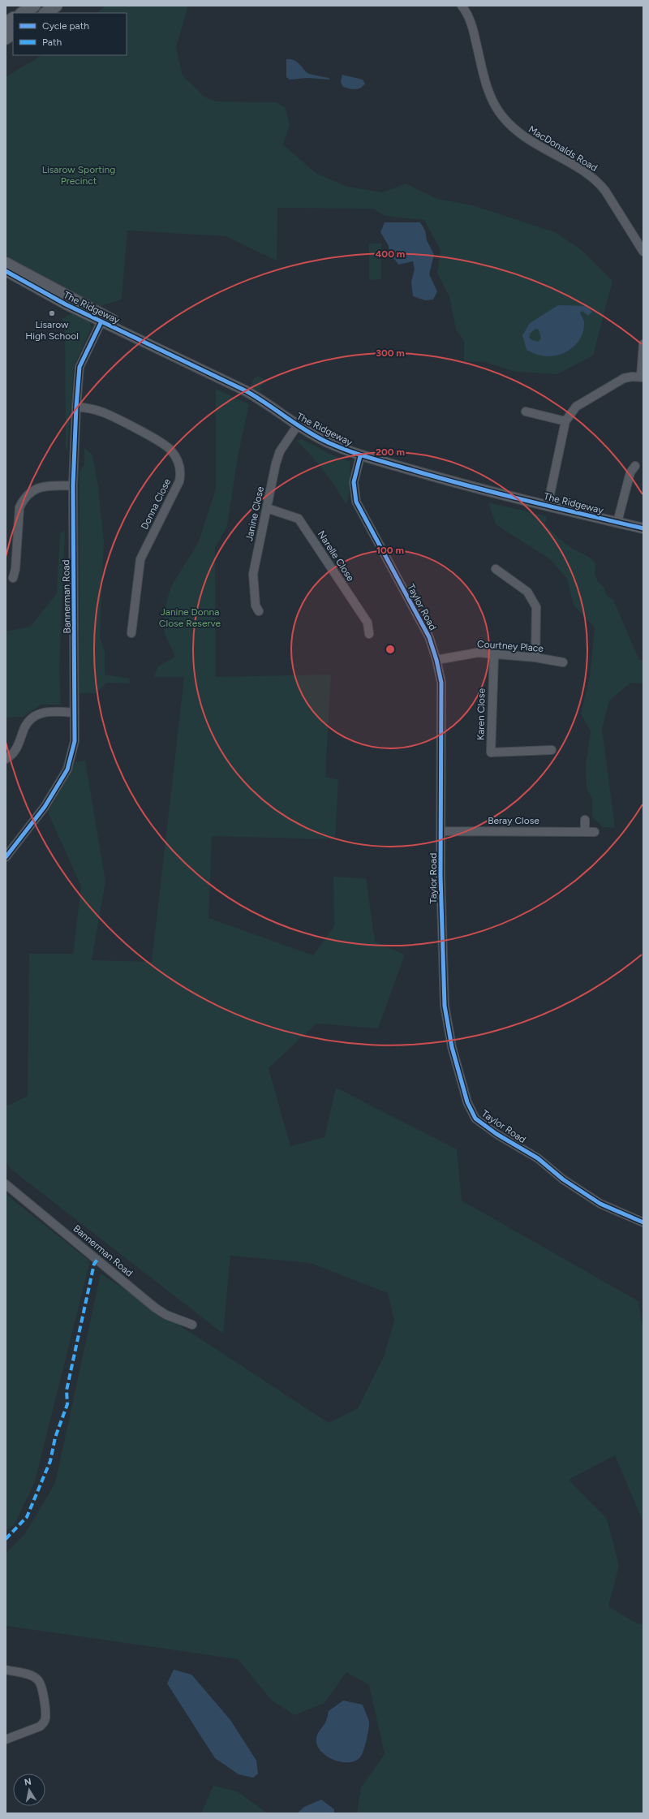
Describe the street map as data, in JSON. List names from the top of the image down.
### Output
{
  "streets": {
    "street": [
      "MacDonalds Road",
      "The Ridgeway",
      "Donna Close",
      "Janine Close",
      "Narelle Close",
      "Bannerman Road",
      "Taylor Road",
      "Courtney Place",
      "Karen Close",
      "Beray Close"
    ]
  },
  "crossings": [
    ["The Ridgeway", "Janine Close"],
    ["The Ridgeway", "Bannerman Road"],
    ["The Ridgeway", "Taylor Road"],
    ["Donna Close", "Bannerman Road"],
    ["Janine Close", "Narelle Close"],
    ["Taylor Road", "Courtney Place"],
    ["Taylor Road", "Beray Close"],
    ["Courtney Place", "Karen Close"]
  ],
  "parks": ["Lisarow Sporting Precinct", "Janine Donna Close Reserve"],
  "places": ["Lisarow High School"],
  "legend": ["Cycle path", "Path"],
  "north": "top",
  "rings": [
    "400 m",
    "300 m",
    "200 m",
    "100 m"
  ]
}
